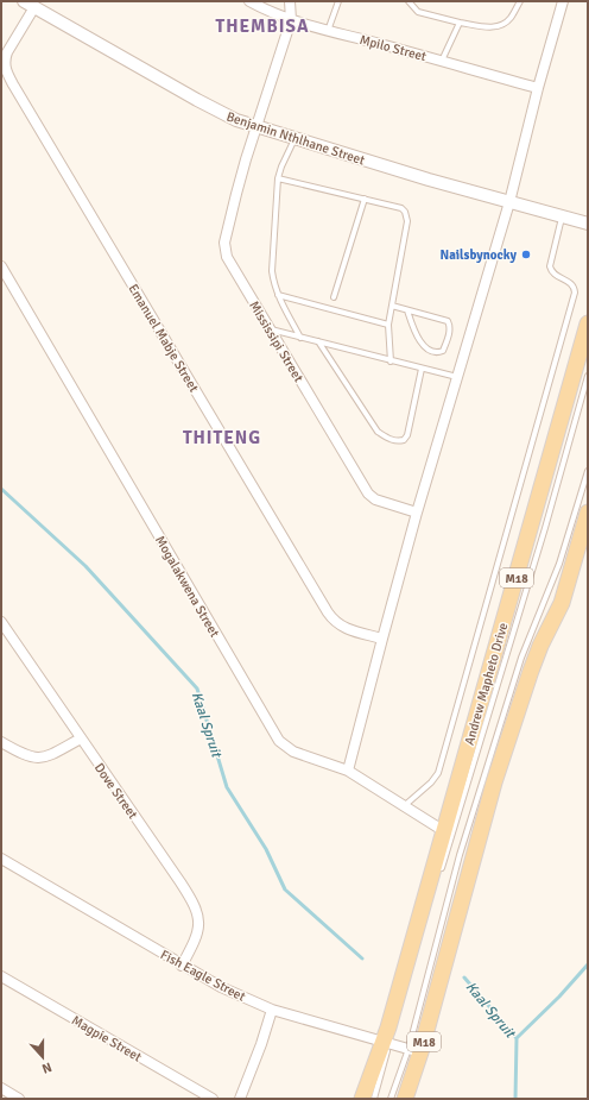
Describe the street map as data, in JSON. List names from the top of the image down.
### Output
{
  "streets": {
    "main road": ["M18", "Andrew Mapheto Drive"],
    "street": [
      "Mpilo Street",
      "Benjamin Nthlhane Street",
      "Emanuel Mabje Street",
      "Mississipi Street",
      "Mogalakwena Street",
      "Dove Street",
      "Fish Eagle Street",
      "Magpie Street"
    ]
  },
  "crossings": [
    ["Mpilo Street", "Mississipi Street"],
    ["Benjamin Nthlhane Street", "Emanuel Mabje Street"],
    ["Benjamin Nthlhane Street", "Mississipi Street"],
    ["M18", "Andrew Mapheto Drive"],
    ["M18", "Fish Eagle Street"],
    ["Mogalakwena Street", "Andrew Mapheto Drive"],
    ["Andrew Mapheto Drive", "Fish Eagle Street"],
    ["Dove Street", "Fish Eagle Street"]
  ],
  "districts": ["THEMBISA", "THITENG"],
  "water": ["Kaal Spruit"],
  "places": ["Nailsbynocky"],
  "north": "bottom"
}
